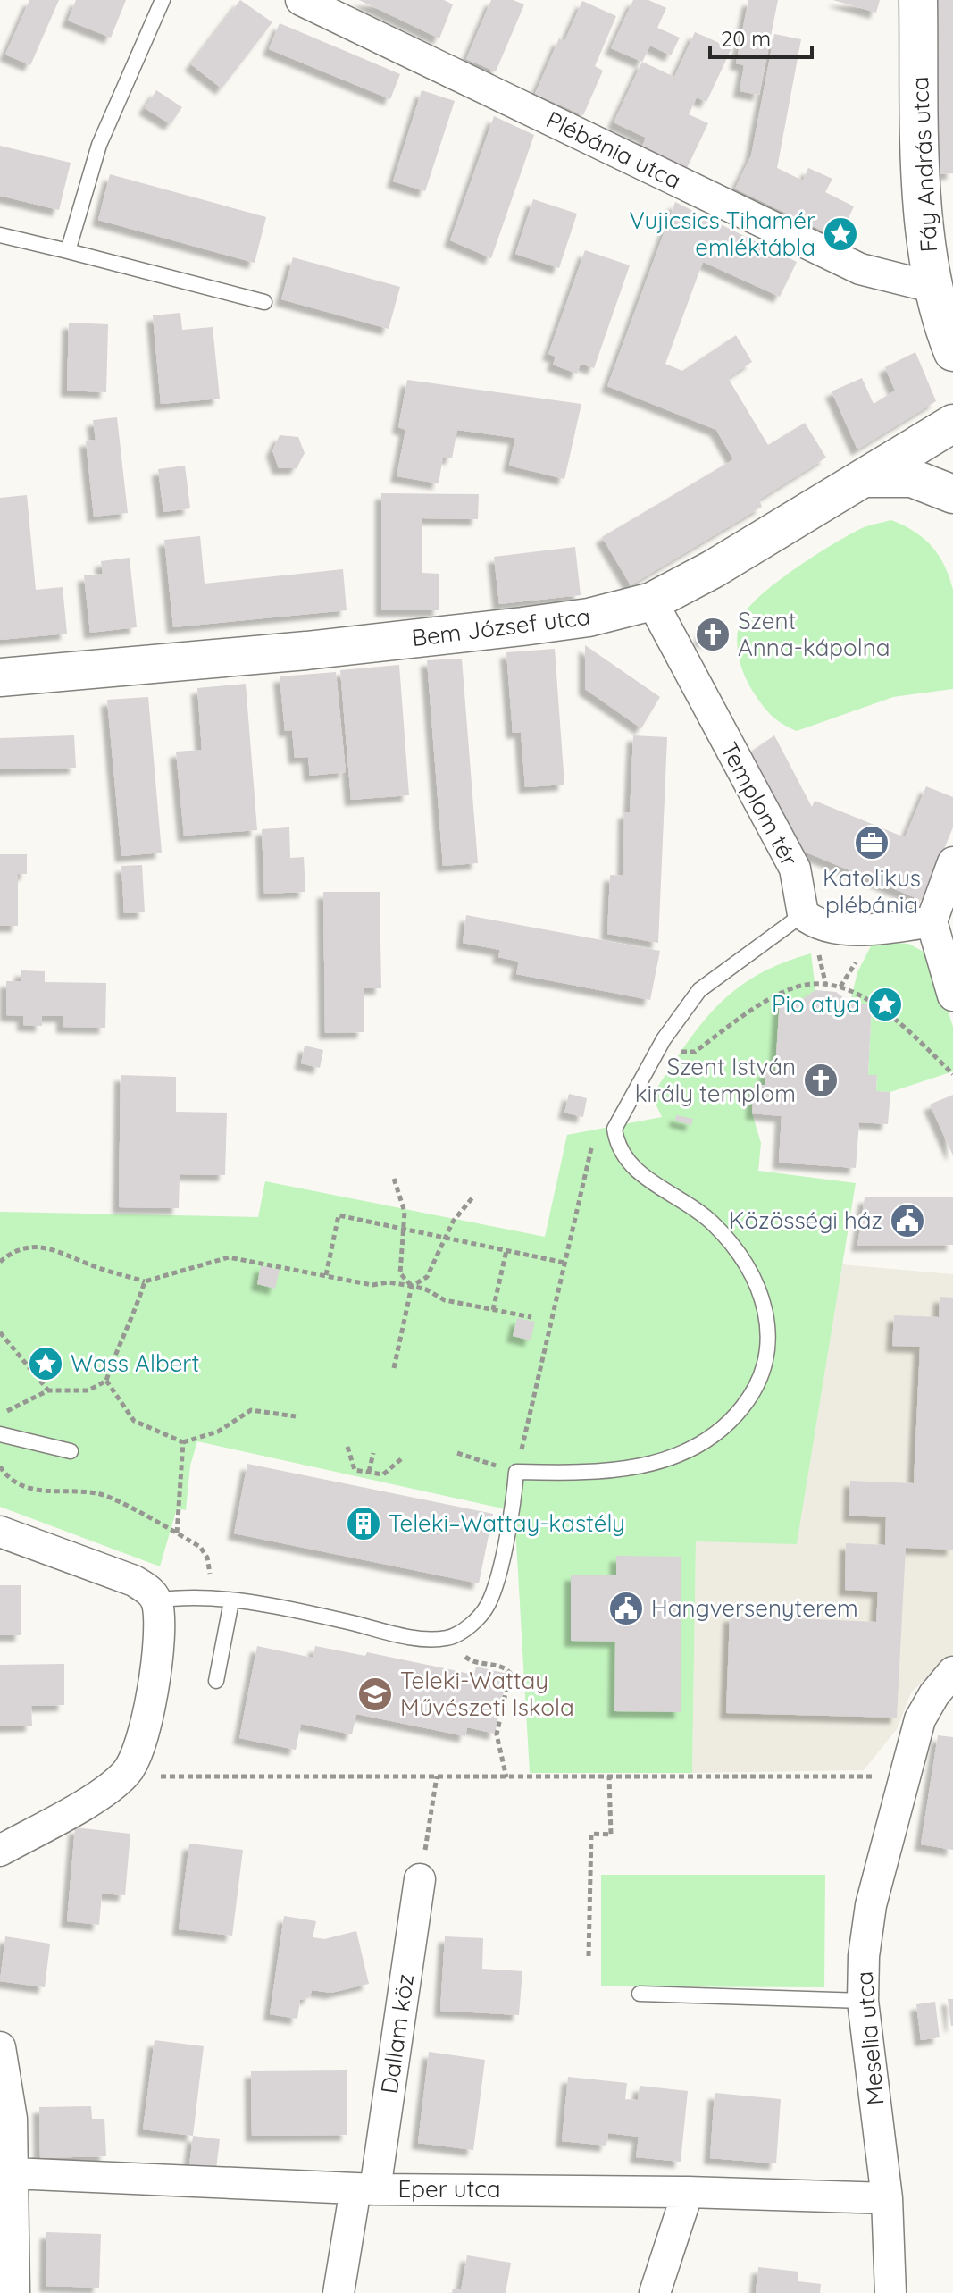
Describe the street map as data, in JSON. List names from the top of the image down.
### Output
{
  "streets": {
    "street": [
      "Plébánia utca",
      "Fáy András utca",
      "Bem József utca",
      "Templom tér",
      "Dallam köz",
      "Meselia utca",
      "Eper utca"
    ]
  },
  "crossings": [
    ["Plébánia utca", "Fáy András utca"],
    ["Bem József utca", "Templom tér"],
    ["Dallam köz", "Eper utca"],
    ["Meselia utca", "Eper utca"]
  ],
  "places": {
    "place": ["Vujicsics Tihamér emléktábla", "Pio atya", "Wass Albert"],
    "church": ["Szent Anna-kápolna", "Szent István király templom"],
    "office": ["Katolikus plébánia"],
    "public building": ["Közösségi ház", "Hangversenyterem"],
    "building": ["Teleki–Wattay-kastély"],
    "school or university": ["Teleki-Wattay Művészeti Iskola"]
  },
  "scale_bar": "20 m"
}
